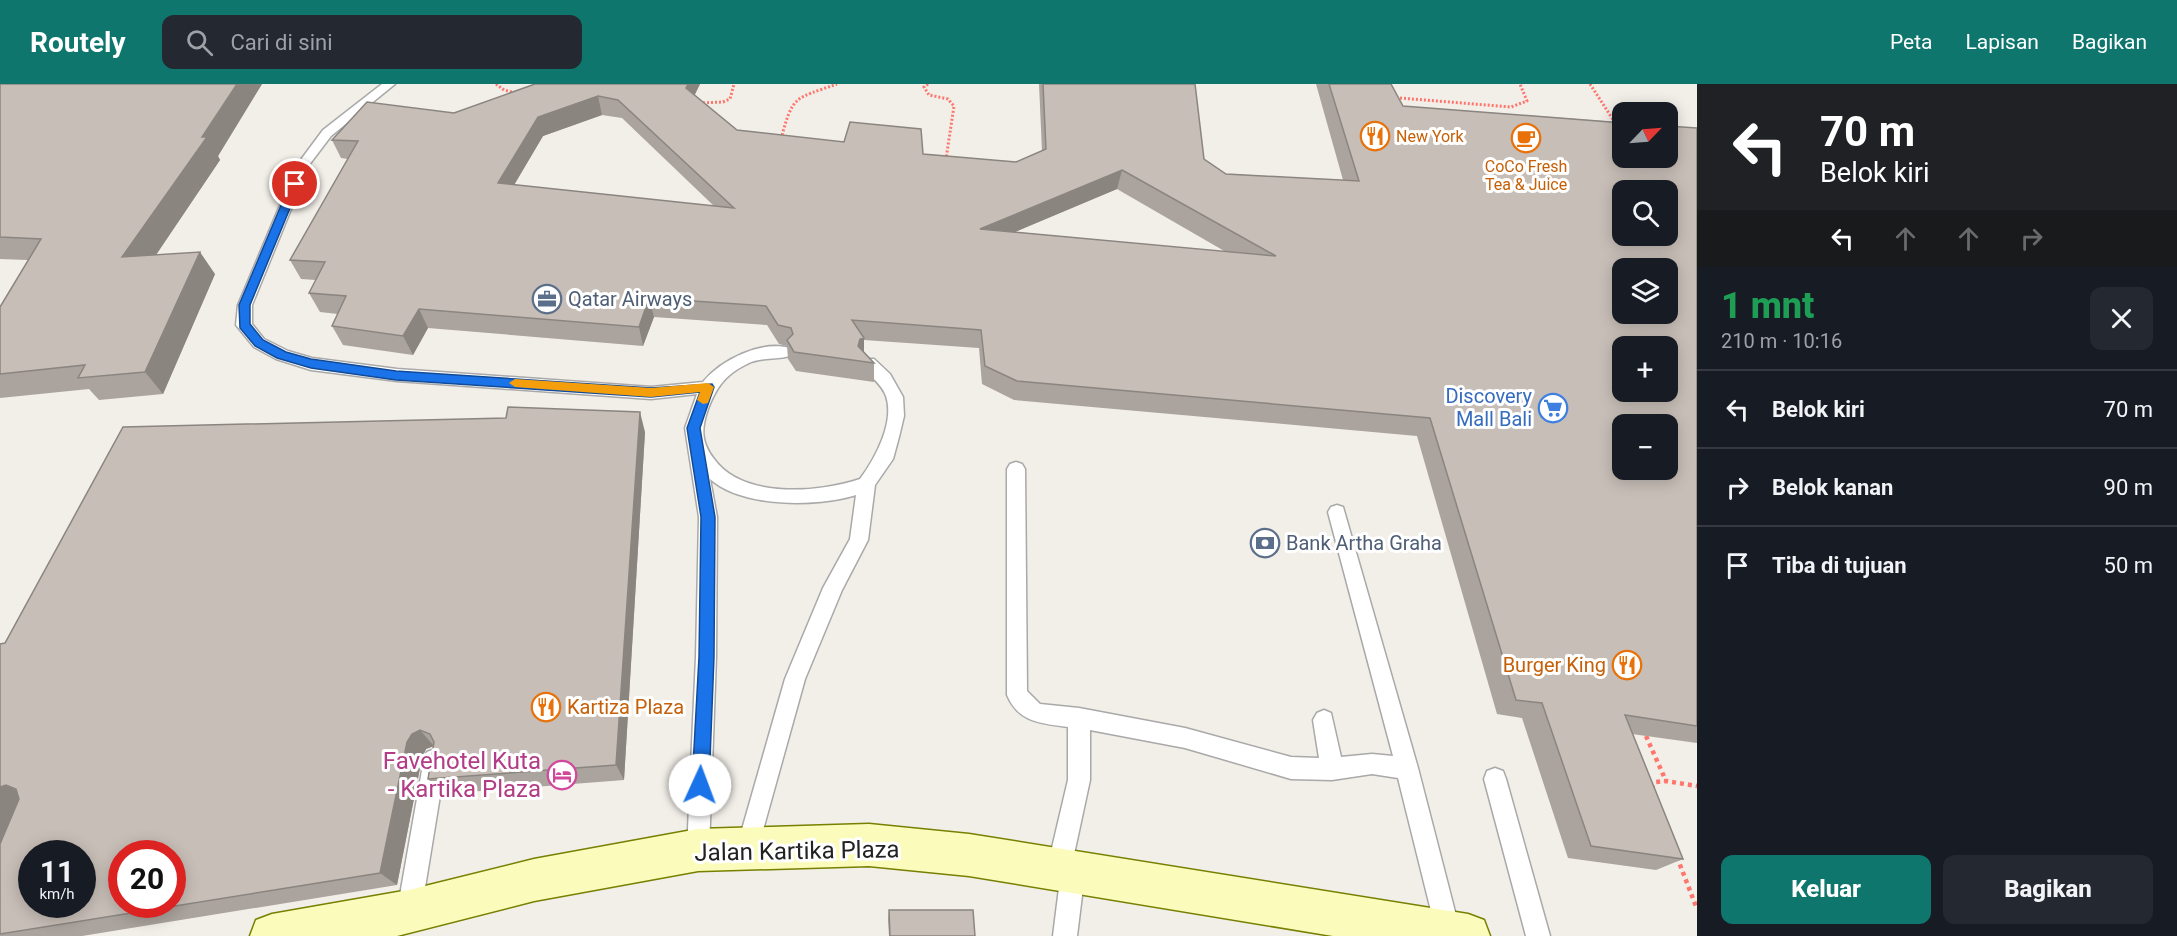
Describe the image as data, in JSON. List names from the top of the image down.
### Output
{
  "streets": {
    "main road": ["Jalan Kartika Plaza"]
  },
  "places": {
    "restaurant": ["New York", "Burger King", "Kartiza Plaza"],
    "cafe": ["CoCo Fresh Tea & Juice"],
    "office": ["Qatar Airways"],
    "supermarket": ["Discovery Mall Bali"],
    "bank": ["Bank Artha Graha"],
    "hotel": ["Favehotel Kuta - Kartika Plaza"]
  },
  "north": "top right",
  "page": {
    "header": "Routely",
    "search": "Cari di sini",
    "nav": ["Peta", "Lapisan", "Bagikan"],
    "turn": ["70 m", "Belok kiri"],
    "map_buttons": ["+", "−"],
    "heading": ["1 mnt", "210 m · 10:16"],
    "list": [
      {
        "name": "Belok kiri",
        "value": "70 m"
      },
      {
        "name": "Belok kanan",
        "value": "90 m"
      },
      {
        "name": "Tiba di tujuan",
        "value": "50 m"
      }
    ],
    "speed": "11 km/h",
    "limit": "20",
    "buttons": ["Keluar", "Bagikan"]
  }
}
